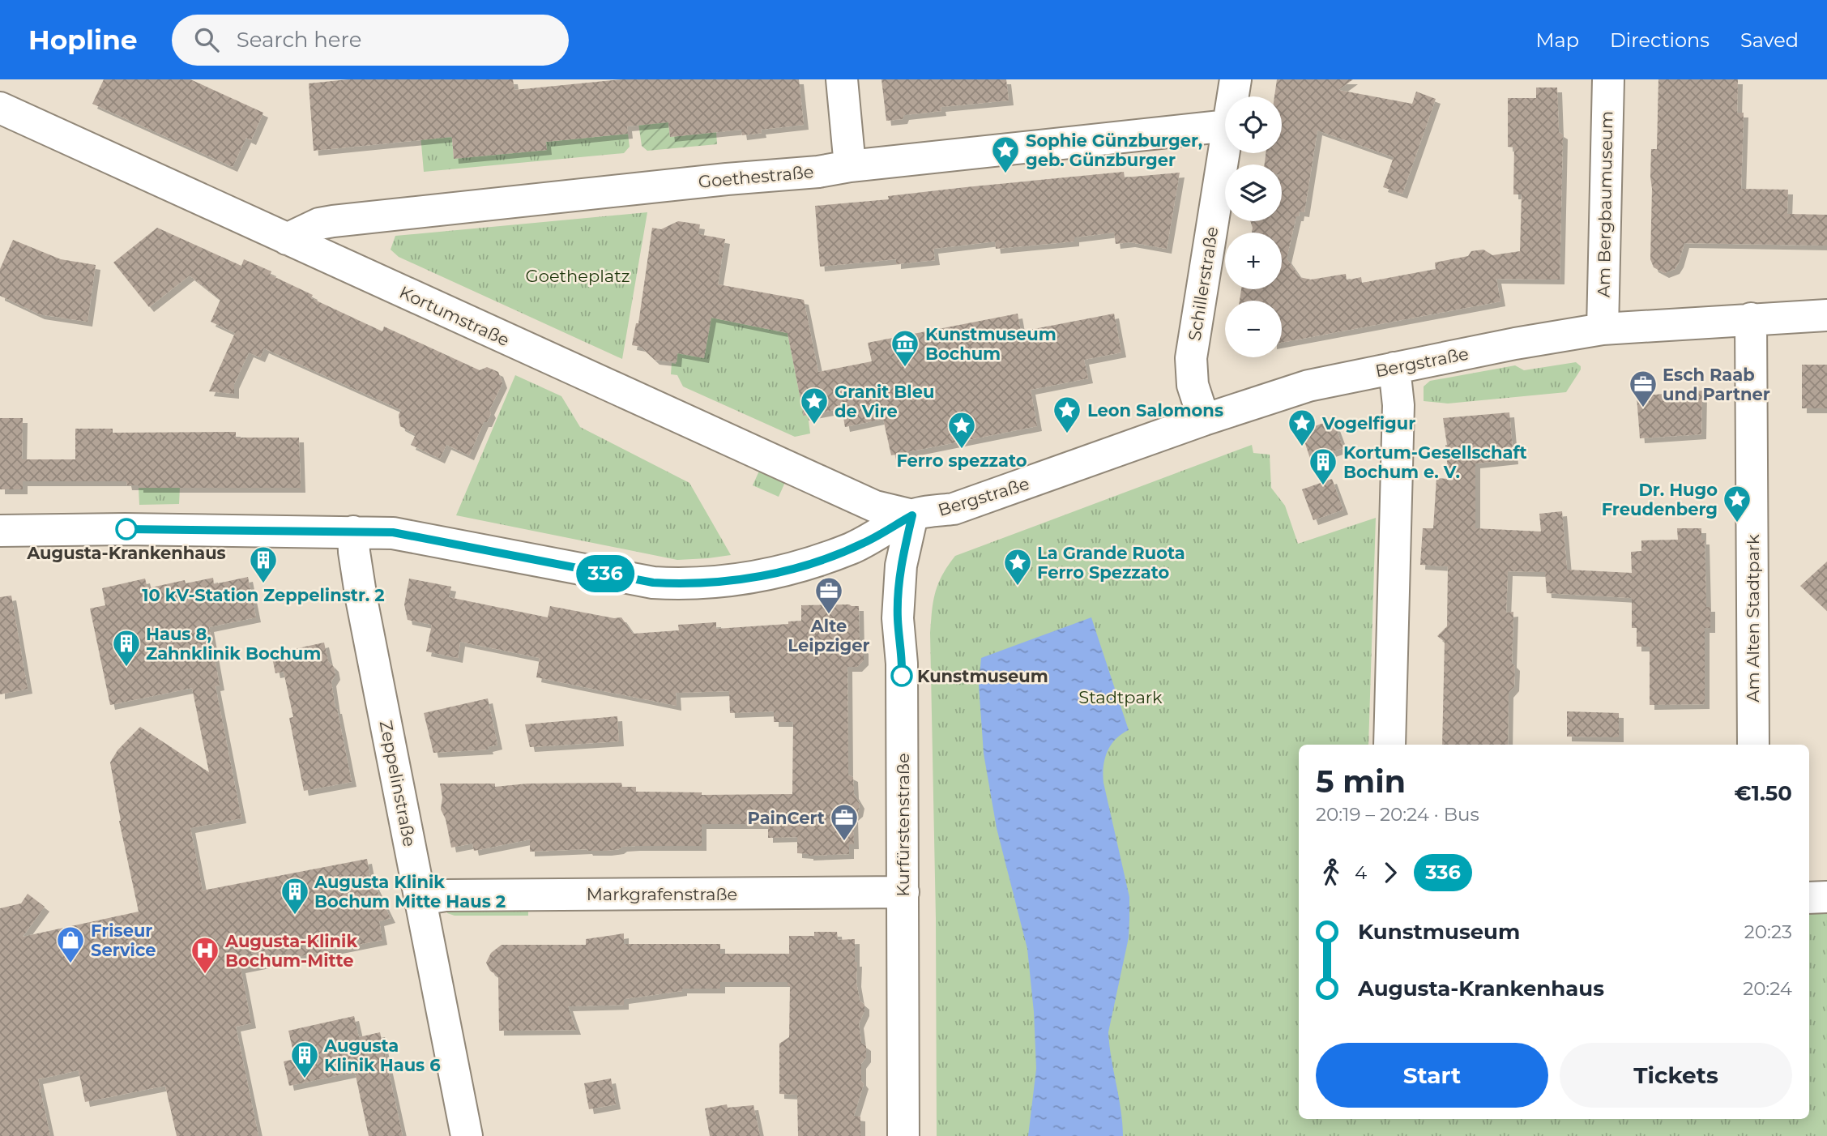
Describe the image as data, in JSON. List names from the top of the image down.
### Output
{
  "streets": {
    "street": [
      "Goethestraße",
      "Am Bergbaumuseum",
      "Schillerstraße",
      "Kortumstraße",
      "Bergstraße",
      "Am Alten Stadtpark",
      "Zeppelinstraße",
      "Kurfürstenstraße",
      "Markgrafenstraße"
    ]
  },
  "crossings": [
    ["Goethestraße", "Kortumstraße"],
    ["Am Bergbaumuseum", "Bergstraße"],
    ["Schillerstraße", "Bergstraße"],
    ["Kortumstraße", "Bergstraße"],
    ["Kortumstraße", "Kurfürstenstraße"],
    ["Bergstraße", "Am Alten Stadtpark"],
    ["Bergstraße", "Zeppelinstraße"],
    ["Bergstraße", "Kurfürstenstraße"],
    ["Zeppelinstraße", "Markgrafenstraße"],
    ["Kurfürstenstraße", "Markgrafenstraße"]
  ],
  "parks": ["Goetheplatz", "Stadtpark"],
  "places": {
    "place": [
      "Sophie Günzburger, geb. Günzburger",
      "Granit Bleu de Vire",
      "Leon Salomons",
      "Vogelfigur",
      "Ferro spezzato",
      "Dr. Hugo Freudenberg",
      "La Grande Ruota Ferro Spezzato"
    ],
    "museum": ["Kunstmuseum Bochum"],
    "office": ["Esch Raab und Partner", "Alte Leipziger", "PainCert"],
    "building": [
      "Kortum-Gesellschaft Bochum e. V.",
      "10 kV-Station Zeppelinstr. 2",
      "Haus 8, Zahnklinik Bochum",
      "Augusta Klinik Bochum Mitte Haus 2",
      "Augusta Klinik Haus 6"
    ],
    "other": ["Augusta-Krankenhaus", "Kunstmuseum"],
    "shop": ["Friseur Service"],
    "hospital": ["Augusta-Klinik Bochum-Mitte"]
  },
  "lines": ["bus line 336"],
  "page": {
    "header": "Hopline",
    "search": "Search here",
    "nav": ["Map", "Directions", "Saved"],
    "on_map": "336",
    "map_buttons": ["+", "−"],
    "heading": ["5 min", "20:19 – 20:24 · Bus", "€1.50"],
    "legs": ["4", "336"],
    "list": [
      {
        "name": "Kunstmuseum",
        "value": "20:23"
      },
      {
        "name": "Augusta-Krankenhaus",
        "value": "20:24"
      }
    ],
    "buttons": ["Start", "Tickets"]
  }
}
